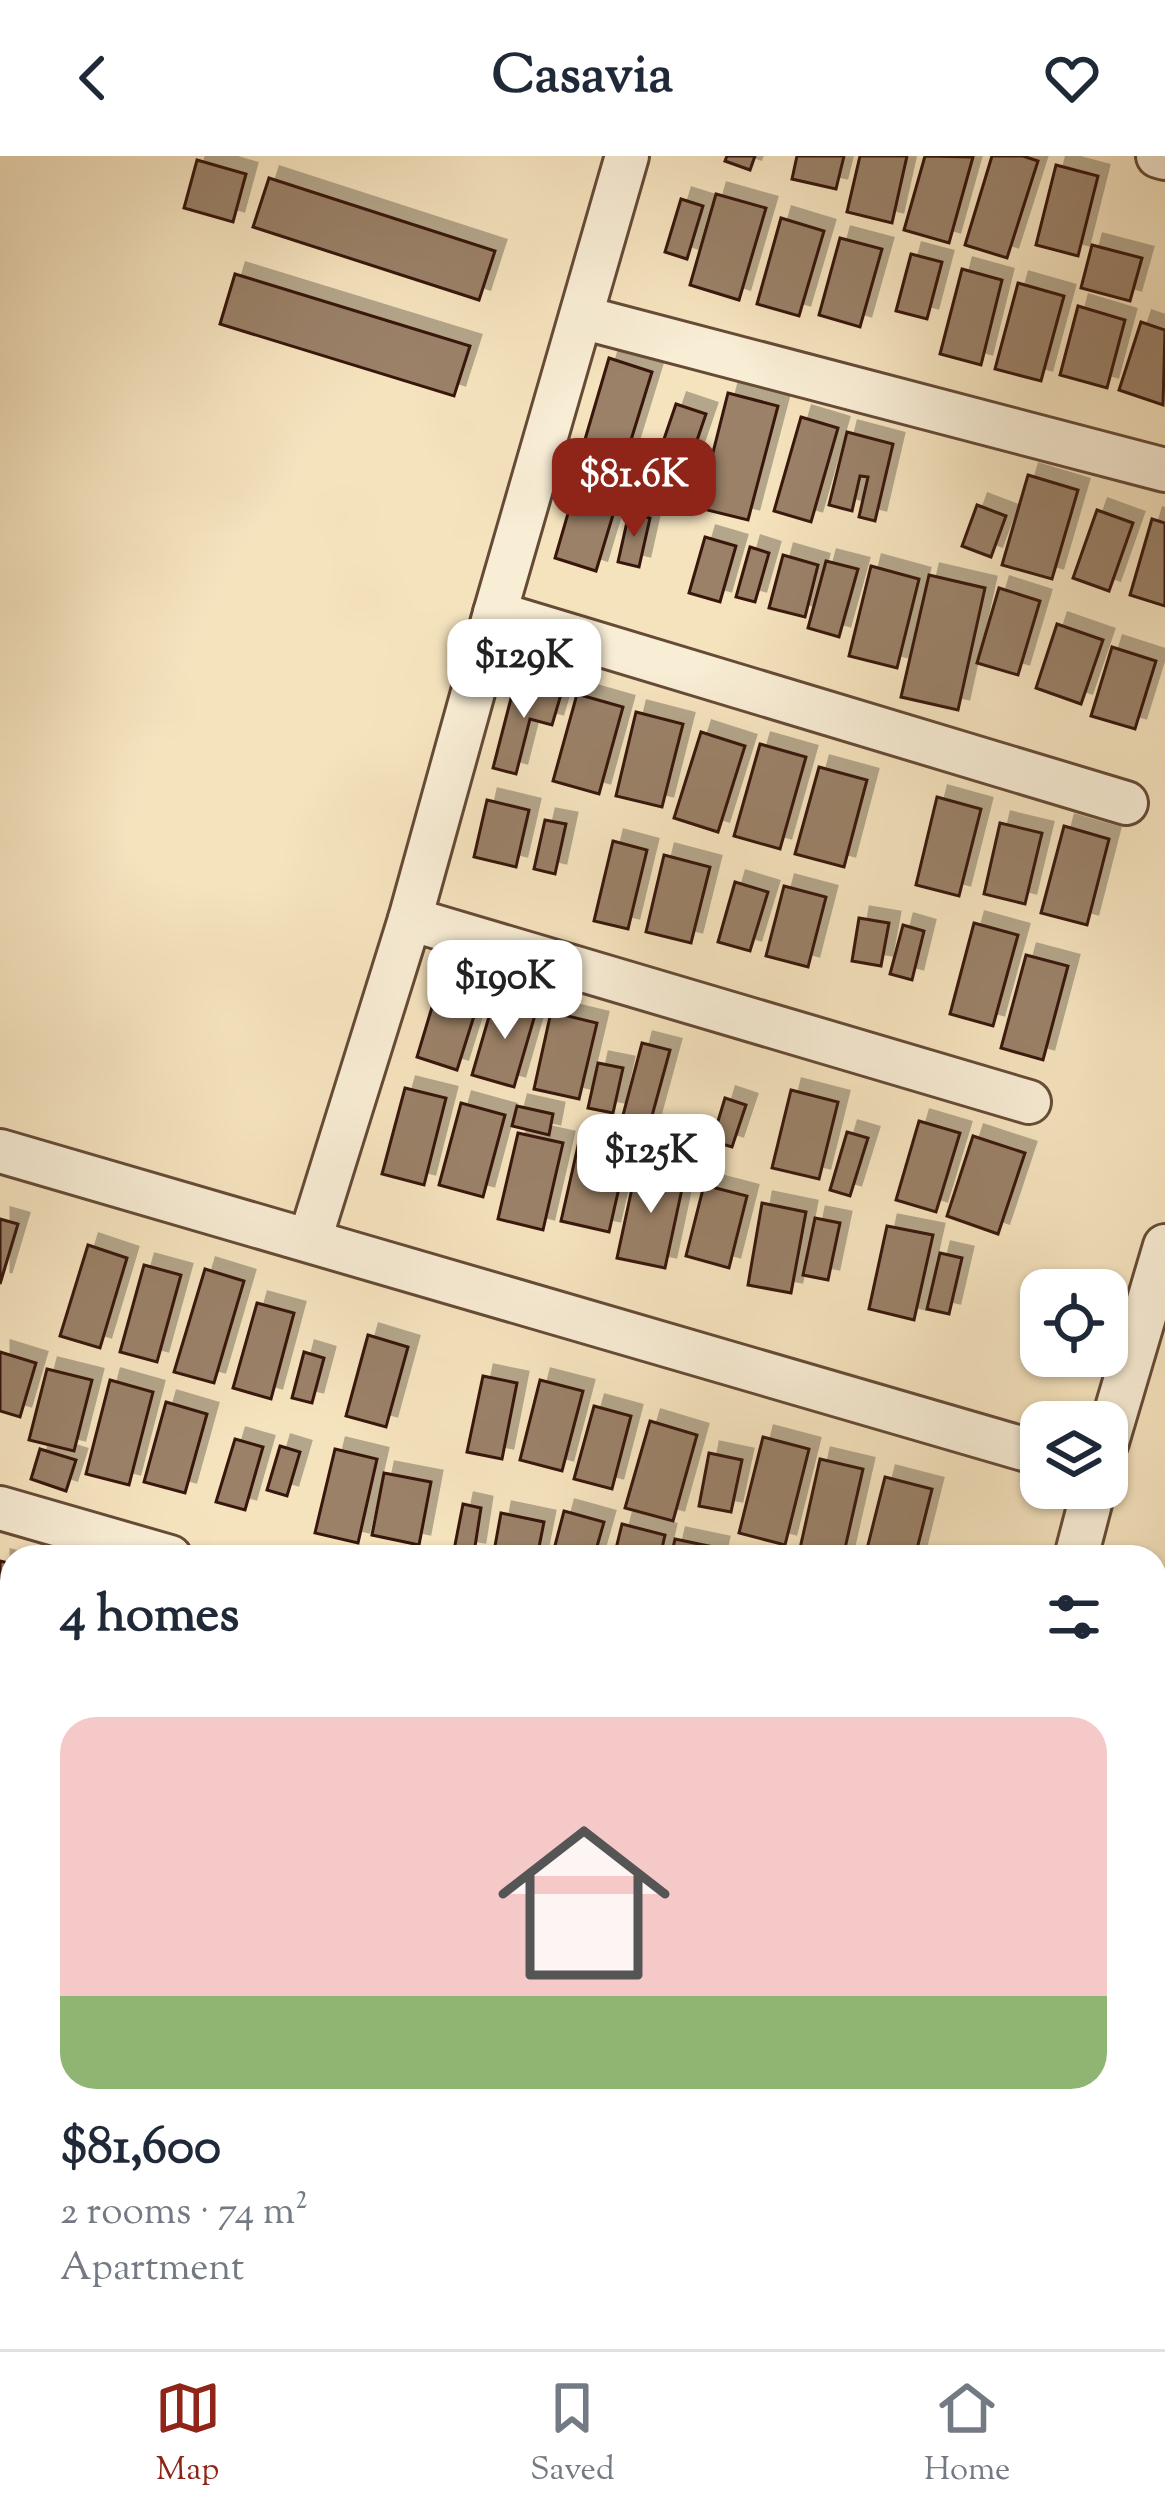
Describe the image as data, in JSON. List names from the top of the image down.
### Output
{
  "page": {
    "header": "Casavia",
    "price": [
      "$81.6K",
      "$129K",
      "$190K",
      "$125K"
    ],
    "heading": "4 homes",
    "list": [
      {
        "name": "$81,600",
        "note": "2 rooms · 74 m² · Apartment"
      }
    ],
    "tabs": ["Map", "Saved", "Home"]
  }
}
